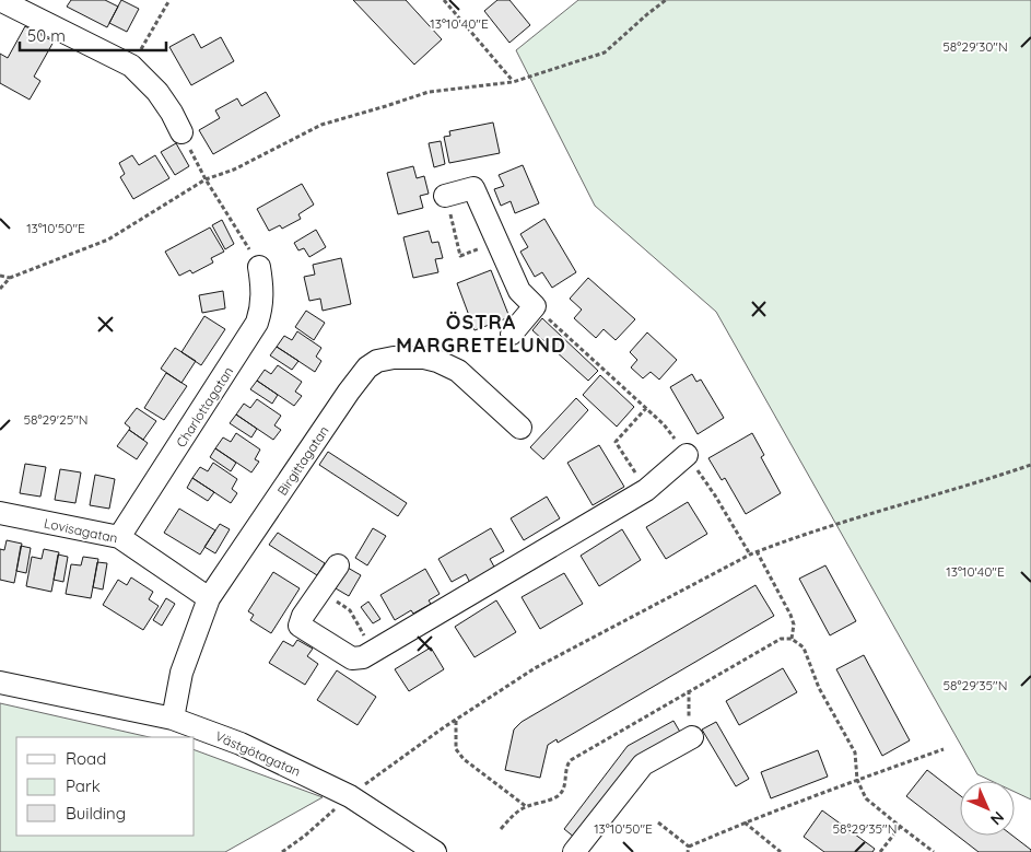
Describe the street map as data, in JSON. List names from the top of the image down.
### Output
{
  "streets": {
    "street": [
      "Charlottagatan",
      "Birgittagatan",
      "Lovisagatan",
      "Västgötagatan"
    ]
  },
  "crossings": [
    ["Charlottagatan", "Lovisagatan"],
    ["Birgittagatan", "Lovisagatan"],
    ["Birgittagatan", "Västgötagatan"]
  ],
  "districts": ["ÖSTRA MARGRETELUND"],
  "legend": ["Road", "Park", "Building"],
  "scale_bar": "50 m",
  "north": "bottom right",
  "coordinates": [
    "13°10'40\"E",
    "58°29'30\"N",
    "13°10'50\"E",
    "58°29'25\"N",
    "58°29'35\"N"
  ]
}
